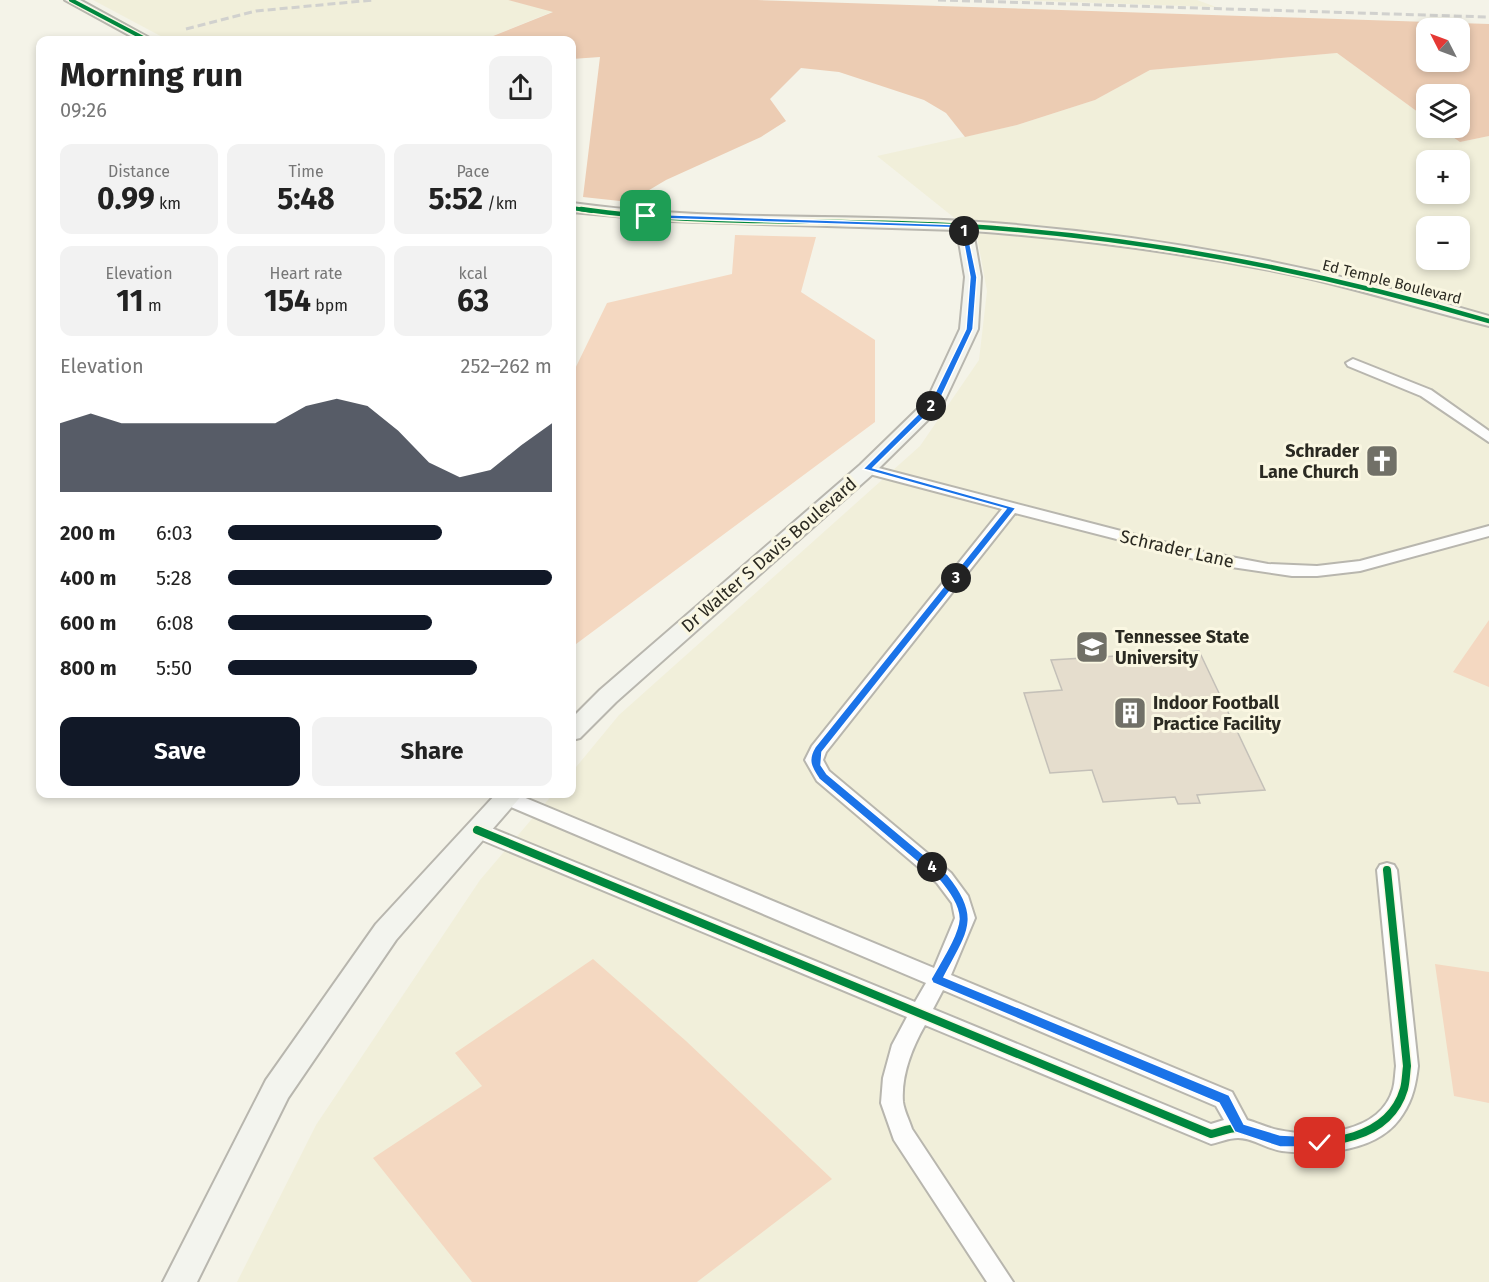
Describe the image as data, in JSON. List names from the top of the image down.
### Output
{
  "streets": {
    "main road": ["Ed Temple Boulevard", "Dr Walter S Davis Boulevard"],
    "street": ["Schrader Lane"]
  },
  "crossings": [
    ["Ed Temple Boulevard", "Dr Walter S Davis Boulevard"],
    ["Schrader Lane", "Dr Walter S Davis Boulevard"]
  ],
  "places": {
    "church": ["Schrader Lane Church"],
    "school or university": ["Tennessee State University"],
    "building": ["Indoor Football Practice Facility"]
  },
  "north": "top left",
  "page": {
    "map_buttons": ["+", "−"],
    "heading": ["Morning run", "09:26"],
    "stats": [
      ["Distance", "0.99 km"],
      ["Time", "5:48"],
      ["Pace", "5:52 /km"],
      ["Elevation", "11 m"],
      ["Heart rate", "154 bpm"],
      ["kcal", "63"]
    ],
    "pins": [
      "1",
      "2",
      "3",
      "4"
    ],
    "chart": ["Elevation", "252–262 m"],
    "list": [
      {
        "name": "200 m",
        "note": "6:03"
      },
      {
        "name": "400 m",
        "note": "5:28"
      },
      {
        "name": "600 m",
        "note": "6:08"
      },
      {
        "name": "800 m",
        "note": "5:50"
      }
    ],
    "buttons": ["Save", "Share"]
  }
}
